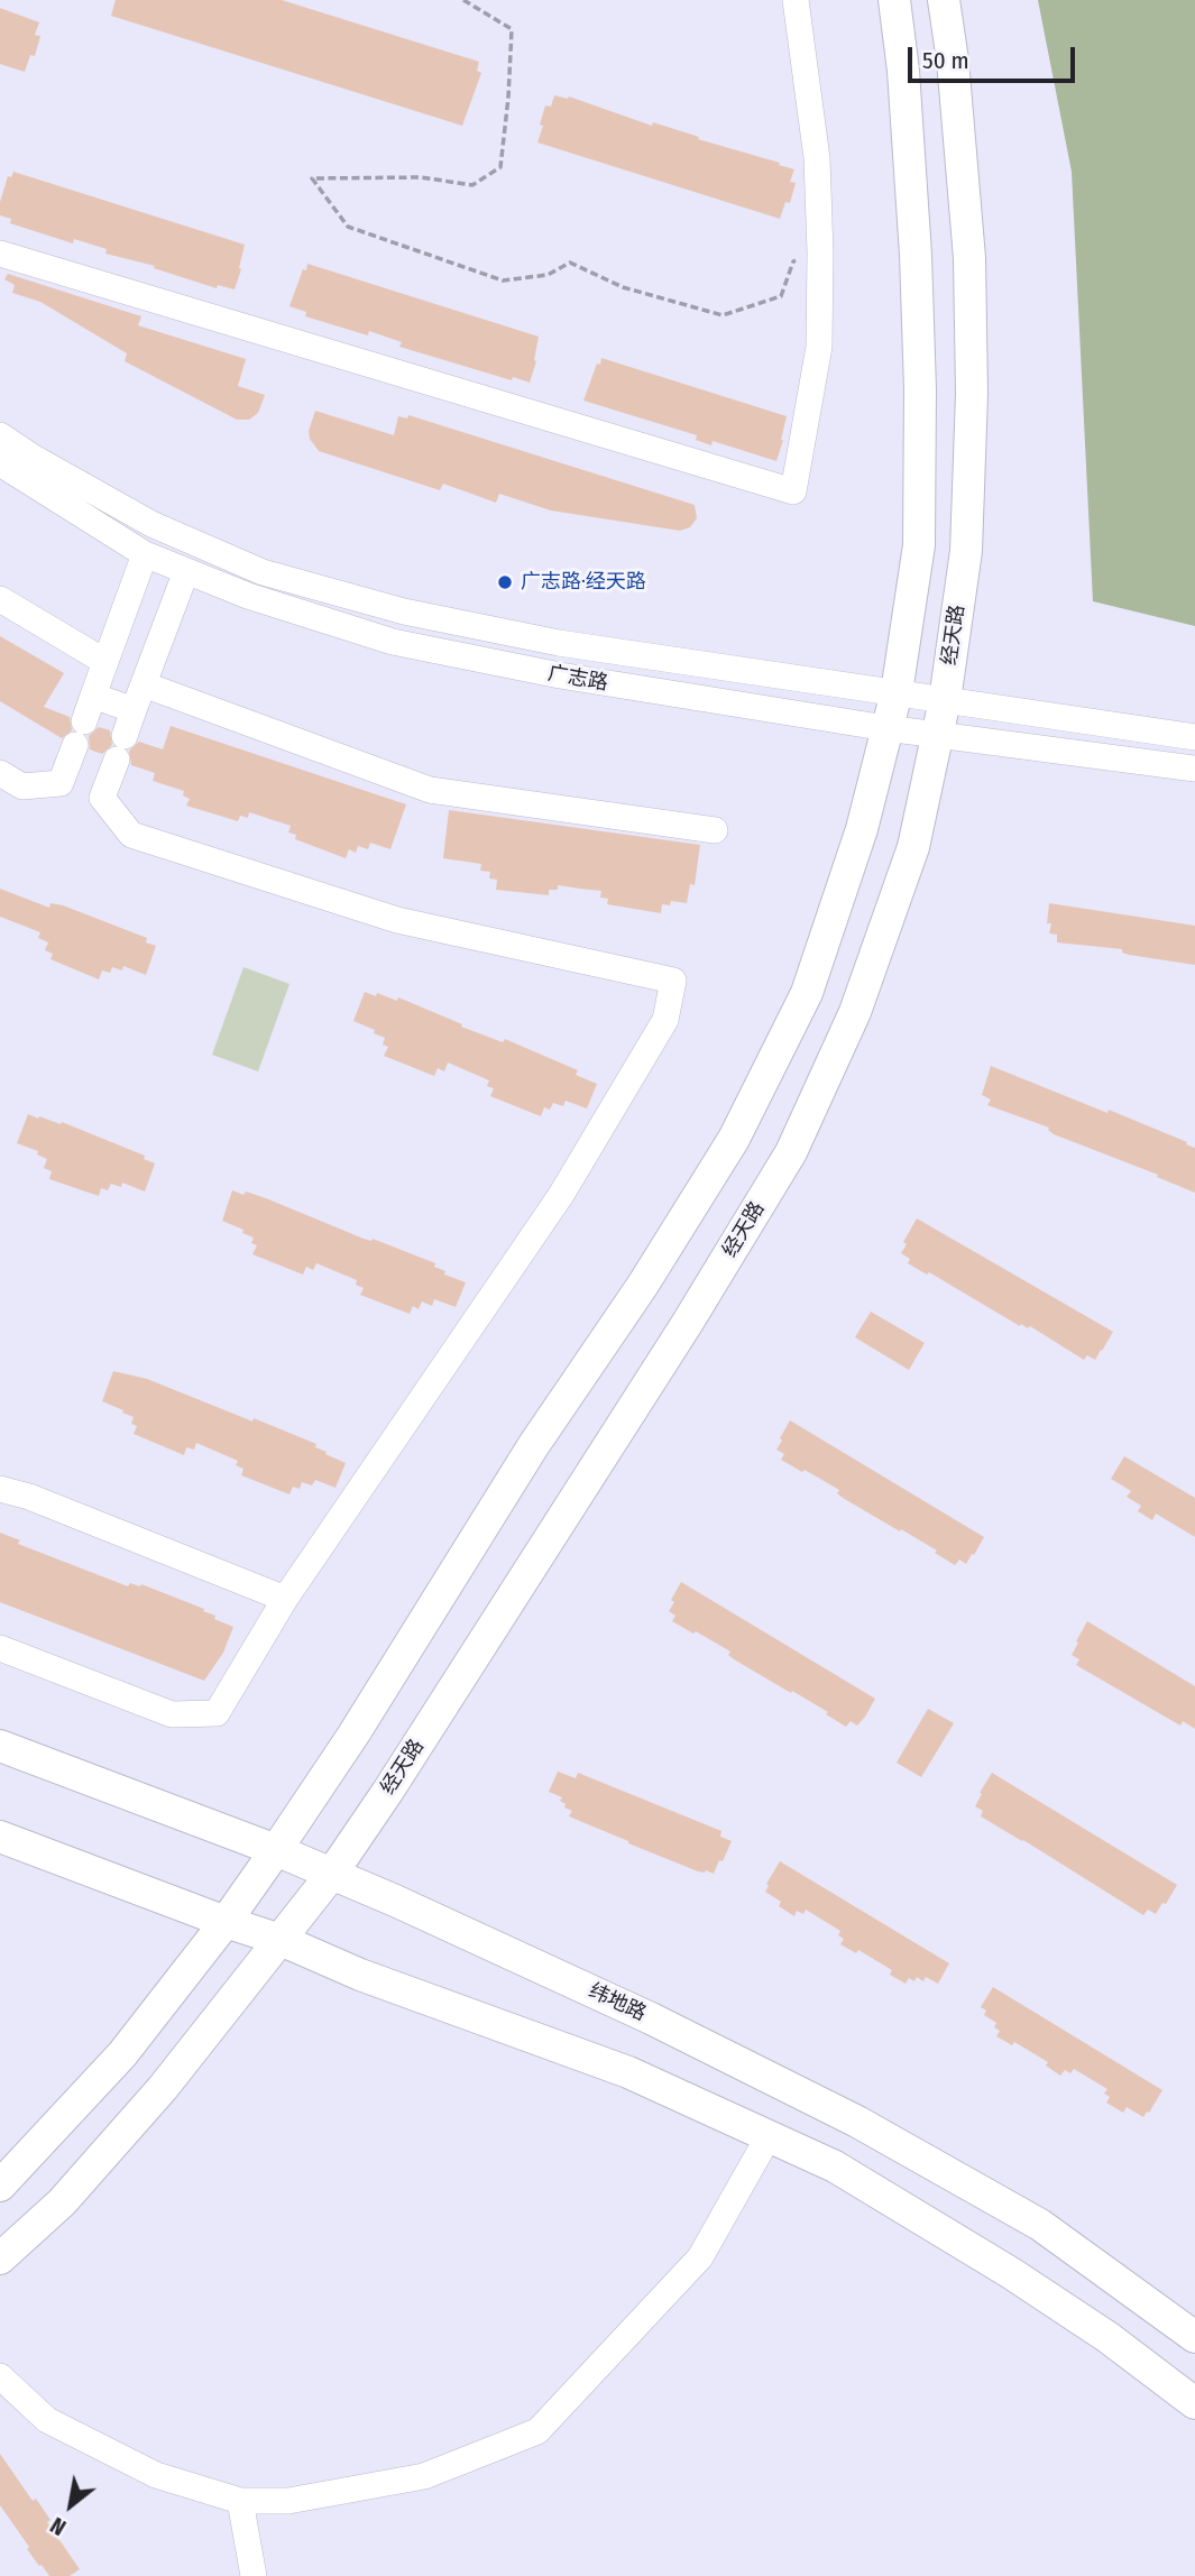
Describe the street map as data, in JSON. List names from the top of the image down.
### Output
{
  "streets": {
    "main road": ["经天路", "纬地路"],
    "street": ["广志路"]
  },
  "crossings": [
    ["经天路", "广志路"],
    ["经天路", "纬地路"]
  ],
  "places": ["广志路·经天路"],
  "scale_bar": "50 m",
  "north": "bottom left"
}
